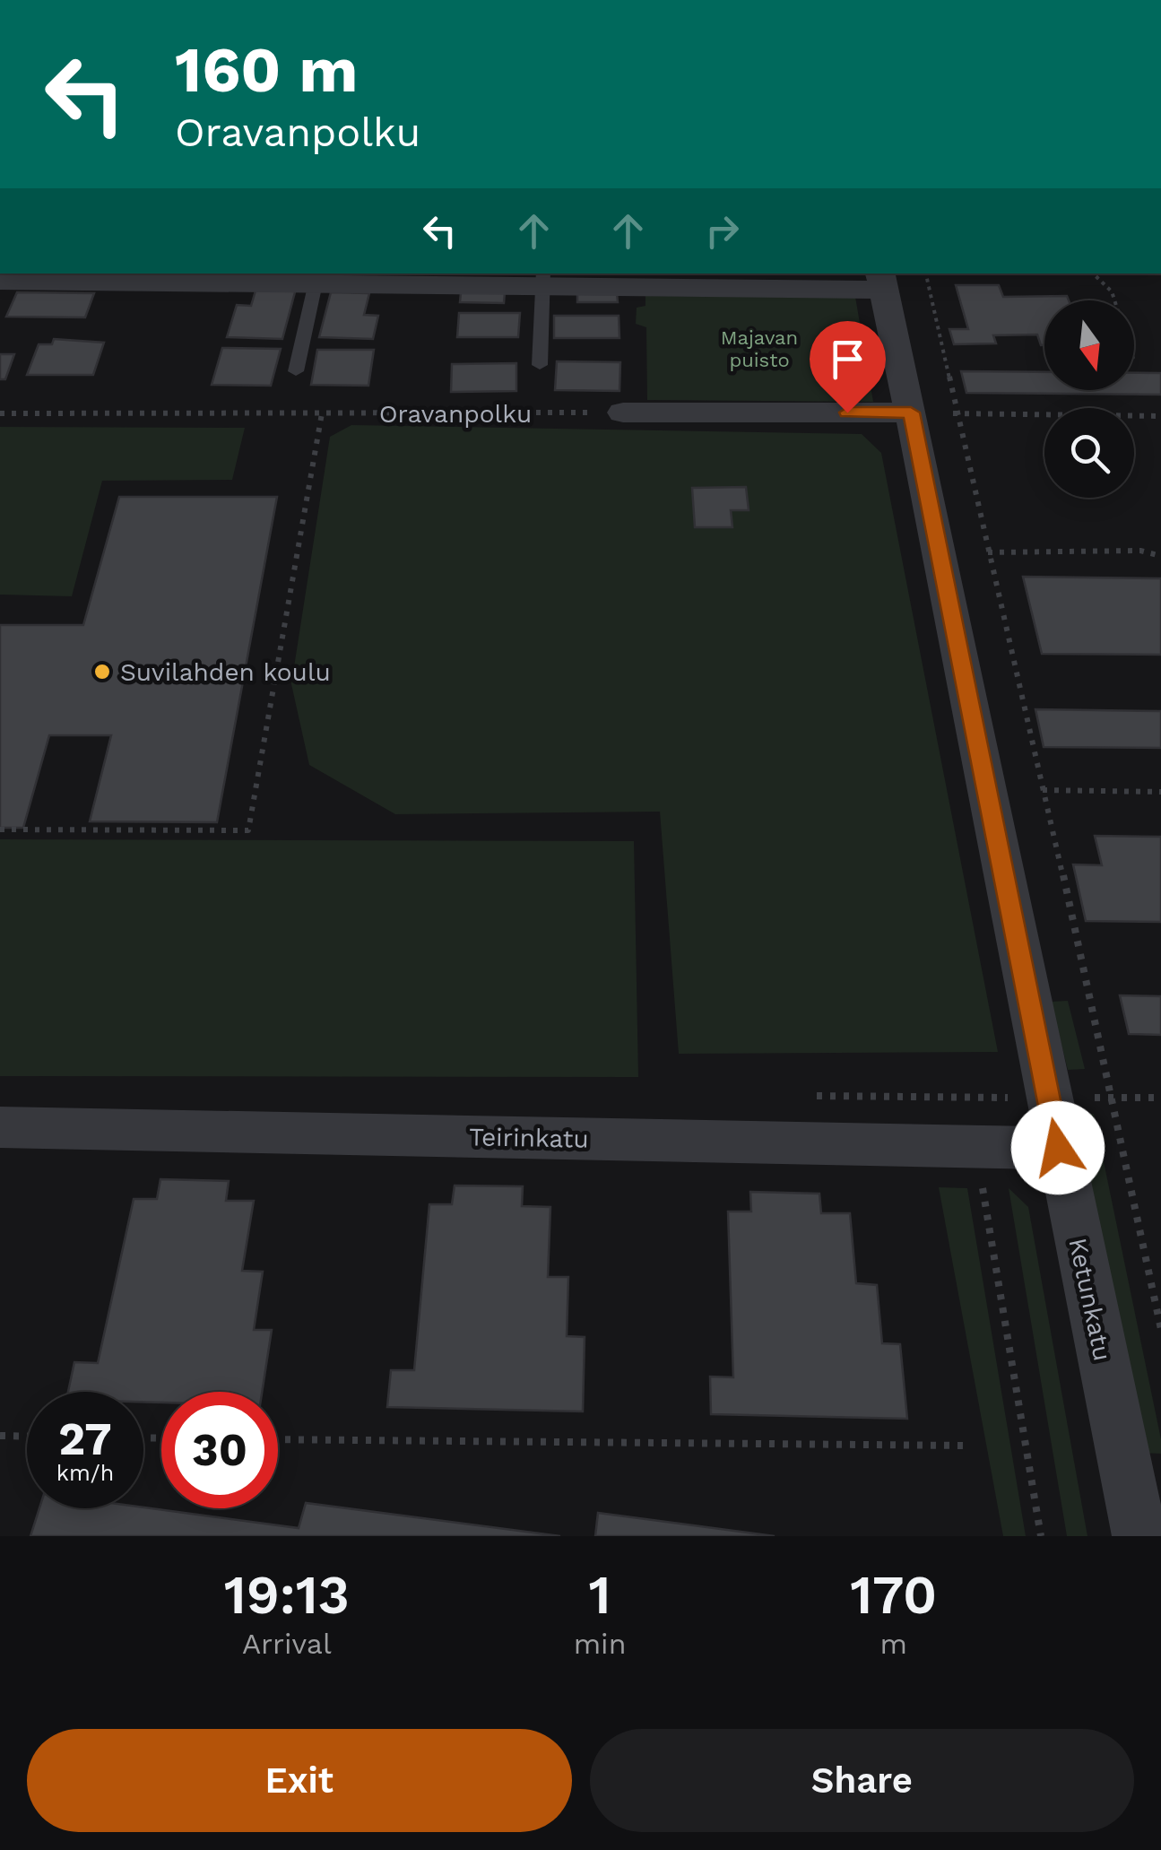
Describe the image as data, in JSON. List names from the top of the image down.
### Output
{
  "streets": {
    "street": ["Teirinkatu", "Ketunkatu"],
    "path": ["Oravanpolku"]
  },
  "crossings": [
    ["Teirinkatu", "Ketunkatu"]
  ],
  "parks": ["Majavan puisto"],
  "places": ["Suvilahden koulu"],
  "north": "bottom",
  "page": {
    "turn": ["160 m", "Oravanpolku"],
    "speed": "27 km/h",
    "limit": "30",
    "eta": [
      "19:13",
      "Arrival",
      "1",
      "min",
      "170",
      "m"
    ],
    "buttons": ["Exit", "Share"]
  }
}
